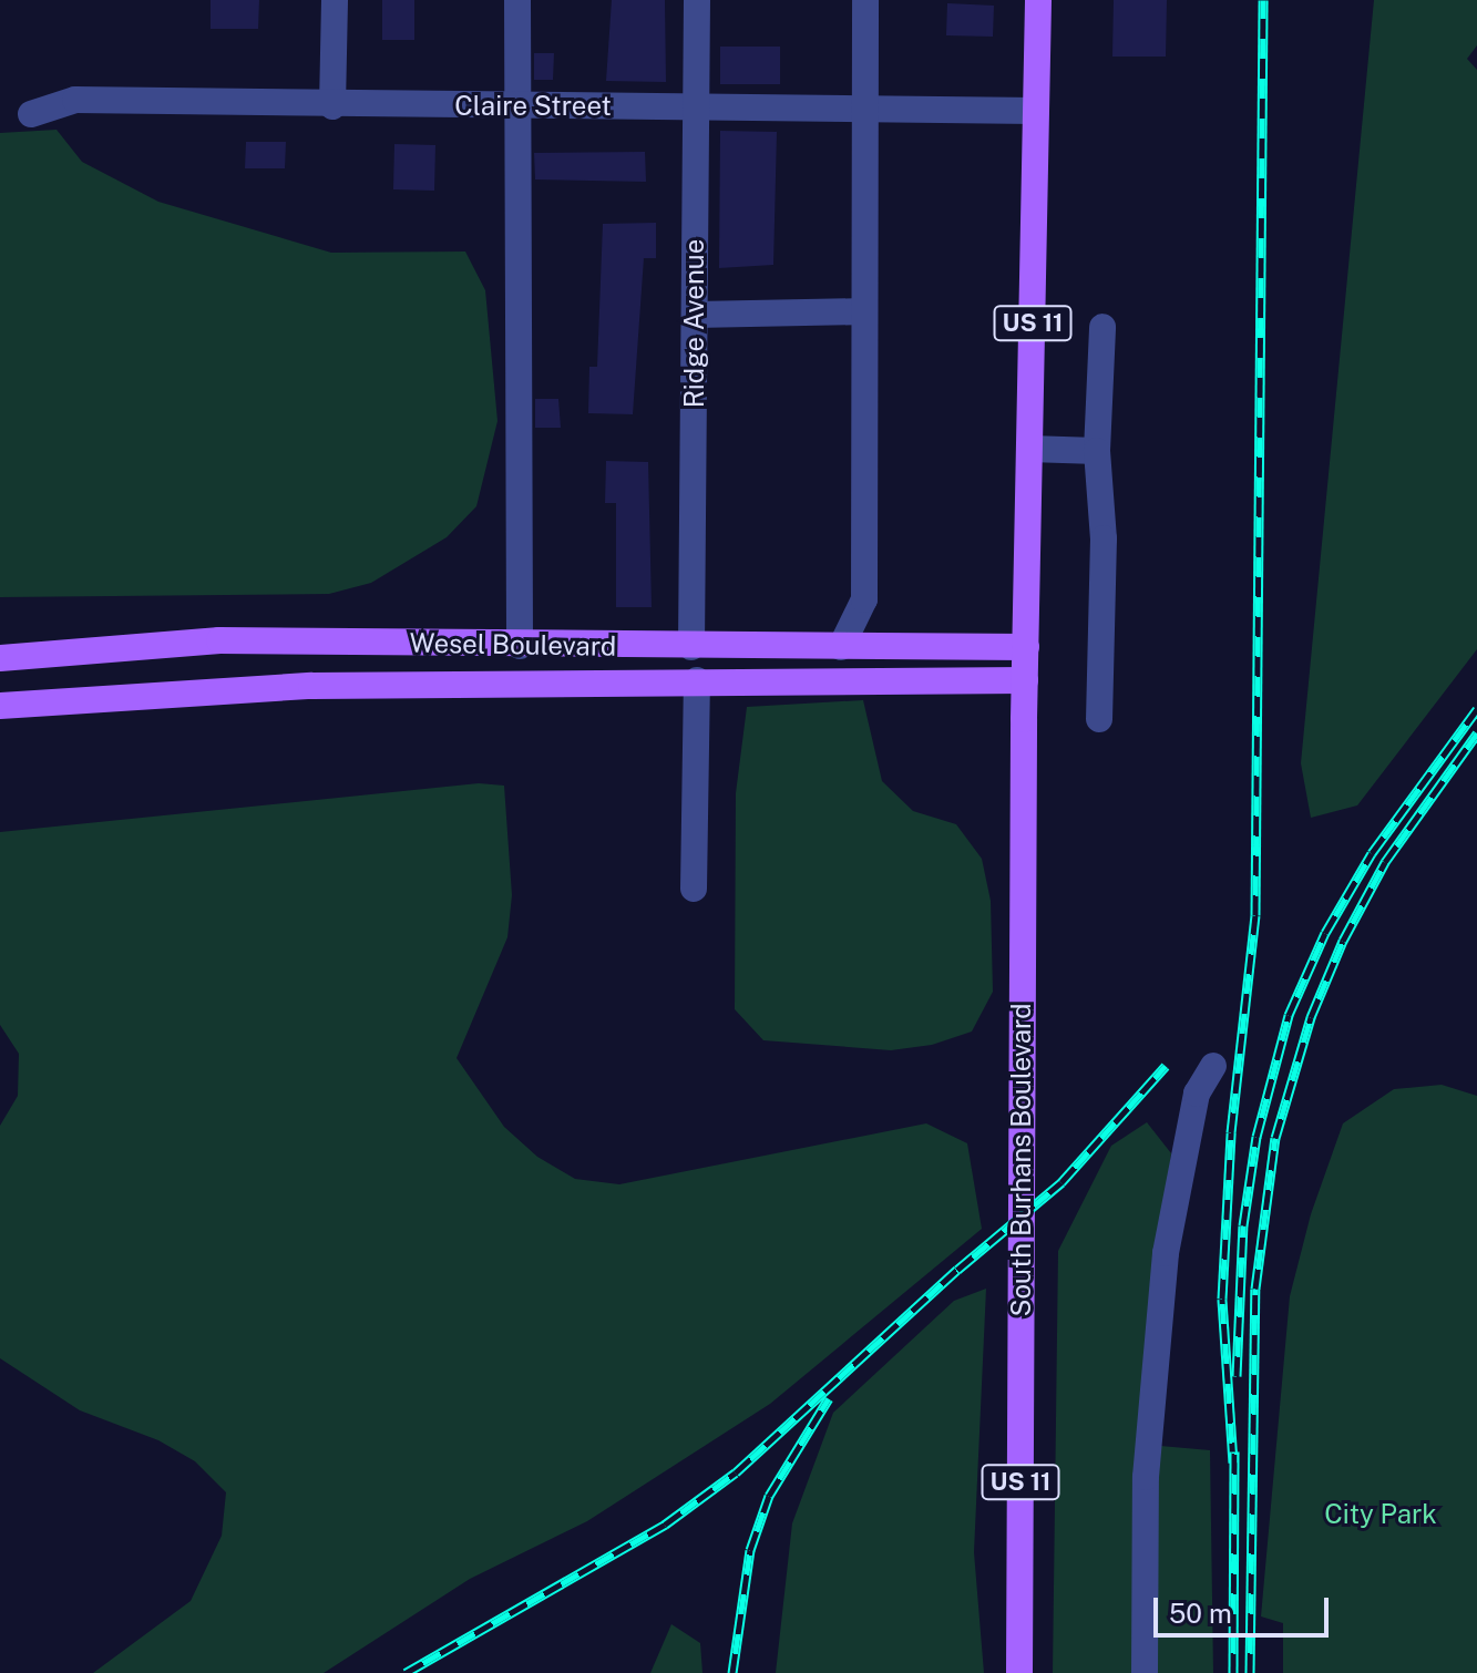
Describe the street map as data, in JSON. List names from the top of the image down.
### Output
{
  "streets": {
    "main road": ["US 11", "Wesel Boulevard", "South Burhans Boulevard"],
    "street": ["Claire Street", "Ridge Avenue"]
  },
  "crossings": [
    ["Claire Street", "Ridge Avenue"],
    ["Claire Street", "US 11"],
    ["Ridge Avenue", "Wesel Boulevard"],
    ["US 11", "Wesel Boulevard"],
    ["US 11", "South Burhans Boulevard"],
    ["Wesel Boulevard", "South Burhans Boulevard"]
  ],
  "parks": ["City Park"],
  "scale_bar": "50 m"
}
